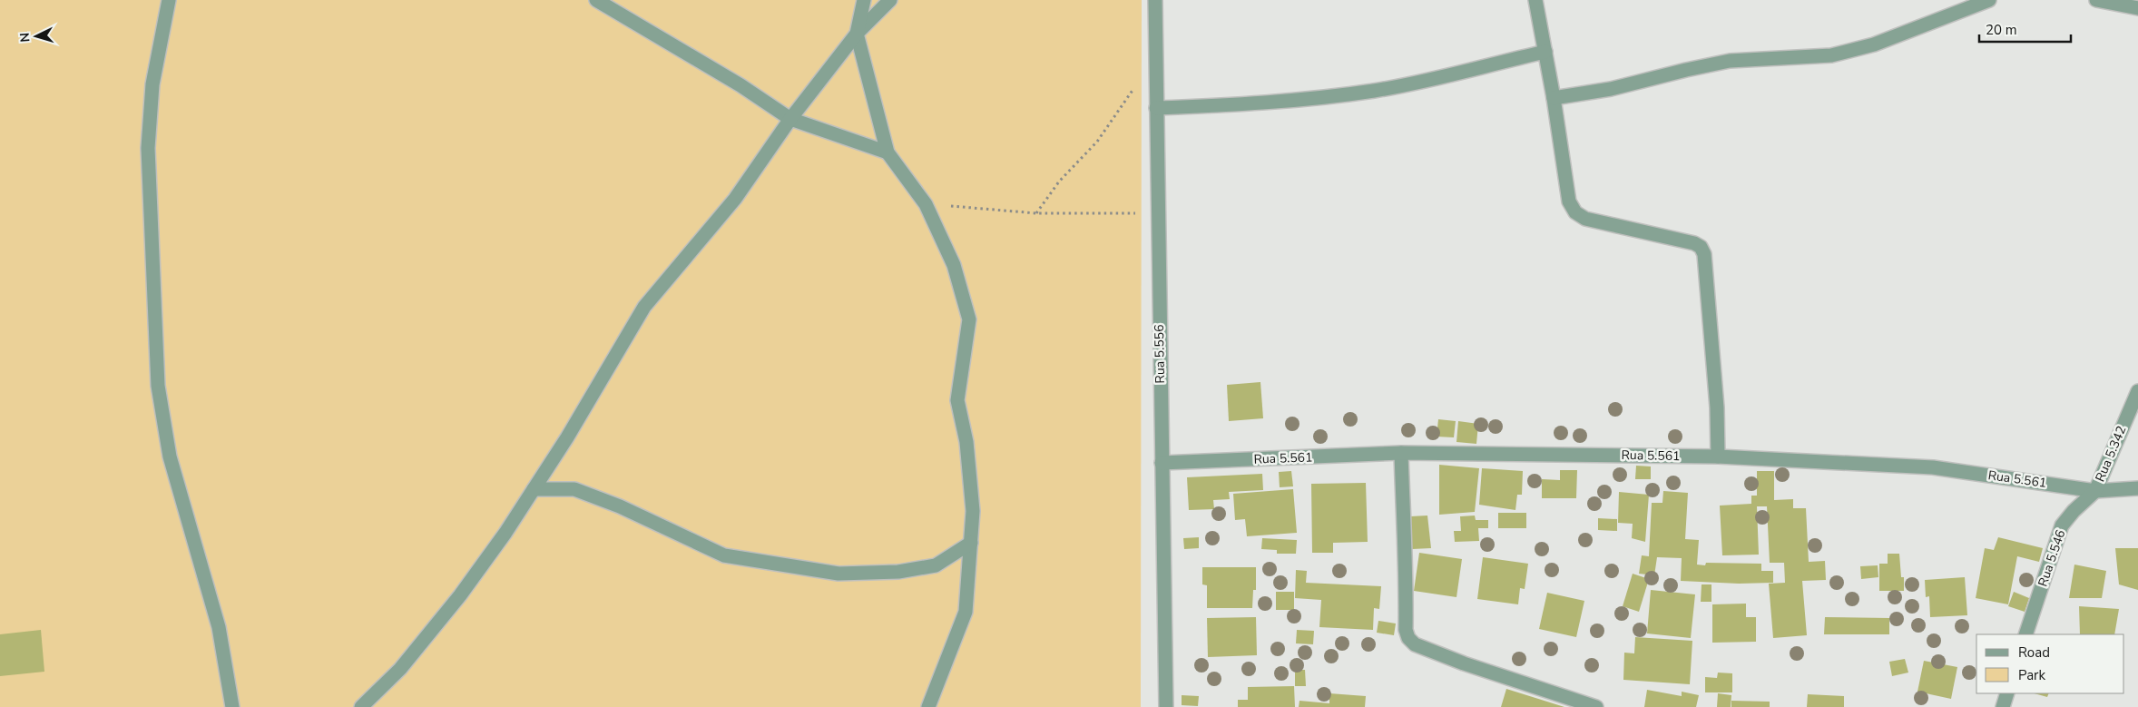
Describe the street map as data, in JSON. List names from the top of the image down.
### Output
{
  "streets": {
    "street": [
      "Rua 5.556",
      "Rua 5.342",
      "Rua 5.561",
      "Rua 5.546"
    ]
  },
  "crossings": [
    ["Rua 5.556", "Rua 5.561"],
    ["Rua 5.342", "Rua 5.561"],
    ["Rua 5.342", "Rua 5.546"],
    ["Rua 5.561", "Rua 5.546"]
  ],
  "legend": ["Road", "Park"],
  "scale_bar": "20 m",
  "north": "left"
}
